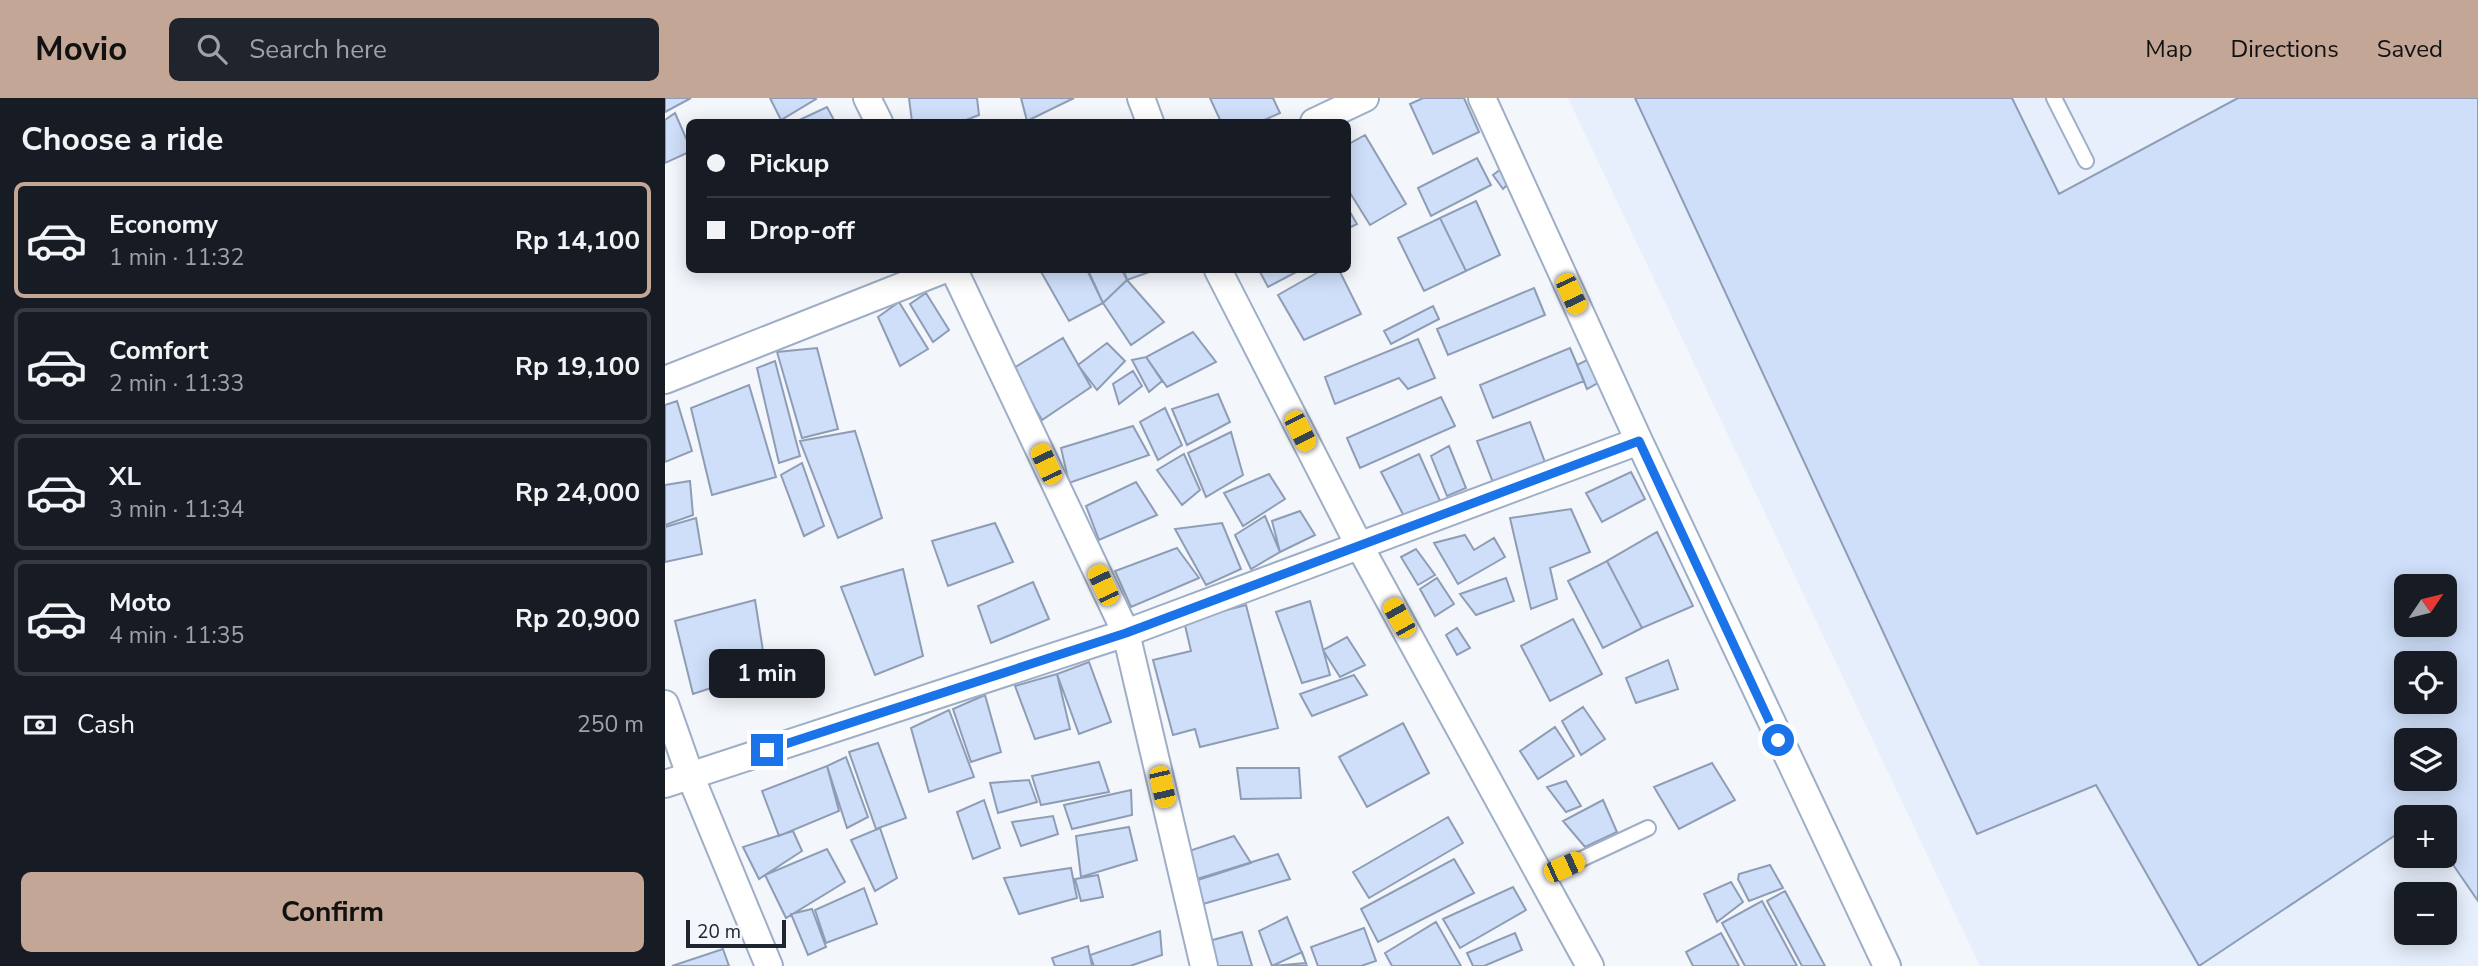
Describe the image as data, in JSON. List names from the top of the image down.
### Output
{
  "scale_bar": "20 m",
  "north": "top right",
  "page": {
    "header": "Movio",
    "search": "Search here",
    "nav": ["Map", "Directions", "Saved"],
    "heading": "Choose a ride",
    "banner": ["Pickup", "Drop-off"],
    "list": [
      {
        "name": "Economy",
        "note": "1 min · 11:32",
        "value": "Rp 14,100"
      },
      {
        "name": "Comfort",
        "note": "2 min · 11:33",
        "value": "Rp 19,100"
      },
      {
        "name": "XL",
        "note": "3 min · 11:34",
        "value": "Rp 24,000"
      },
      {
        "name": "Moto",
        "note": "4 min · 11:35",
        "value": "Rp 20,900"
      }
    ],
    "map_buttons": ["+", "−"],
    "bubble": "1 min",
    "pay": ["Cash", "250 m"],
    "buttons": "Confirm",
    "scale": "20 m"
  }
}
